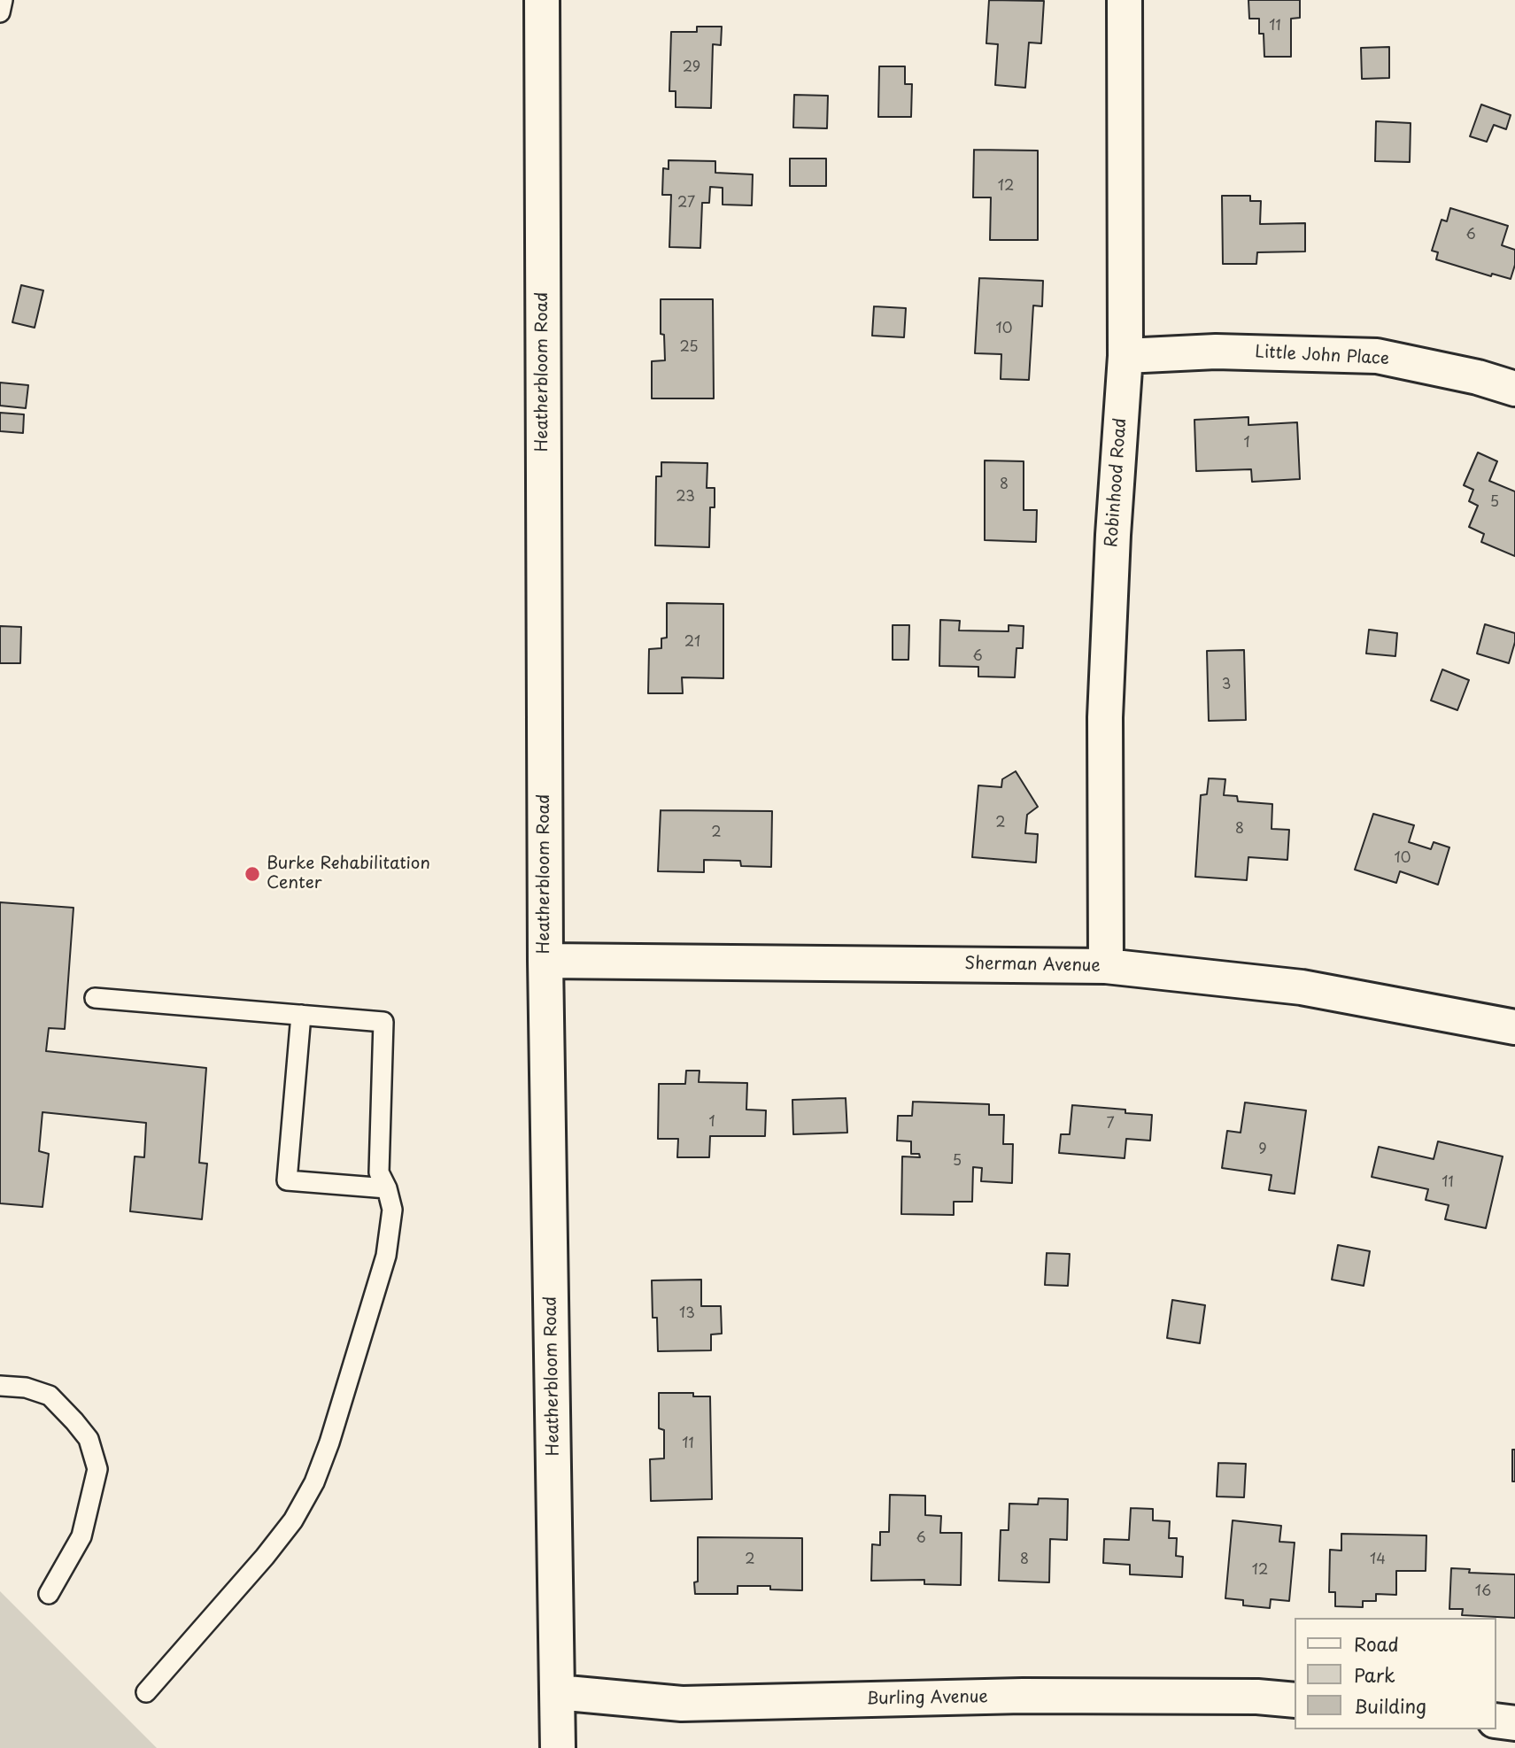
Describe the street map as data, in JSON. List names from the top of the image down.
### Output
{
  "streets": {
    "street": [
      "Little John Place",
      "Heatherbloom Road",
      "Robinhood Road",
      "Sherman Avenue",
      "Burling Avenue"
    ]
  },
  "crossings": [
    ["Little John Place", "Robinhood Road"],
    ["Heatherbloom Road", "Sherman Avenue"],
    ["Heatherbloom Road", "Burling Avenue"],
    ["Robinhood Road", "Sherman Avenue"]
  ],
  "places": ["Burke Rehabilitation Center"],
  "house_numbers": [
    "11",
    "29",
    "12",
    "27",
    "6",
    "10",
    "25",
    "1",
    "8",
    "23",
    "5",
    "21",
    "6",
    "3",
    "2",
    "8",
    "2",
    "10",
    "1",
    "7",
    "9",
    "5",
    "11",
    "13",
    "11",
    "6",
    "2",
    "8",
    "14",
    "12",
    "16"
  ],
  "legend": ["Road", "Park", "Building"]
}
